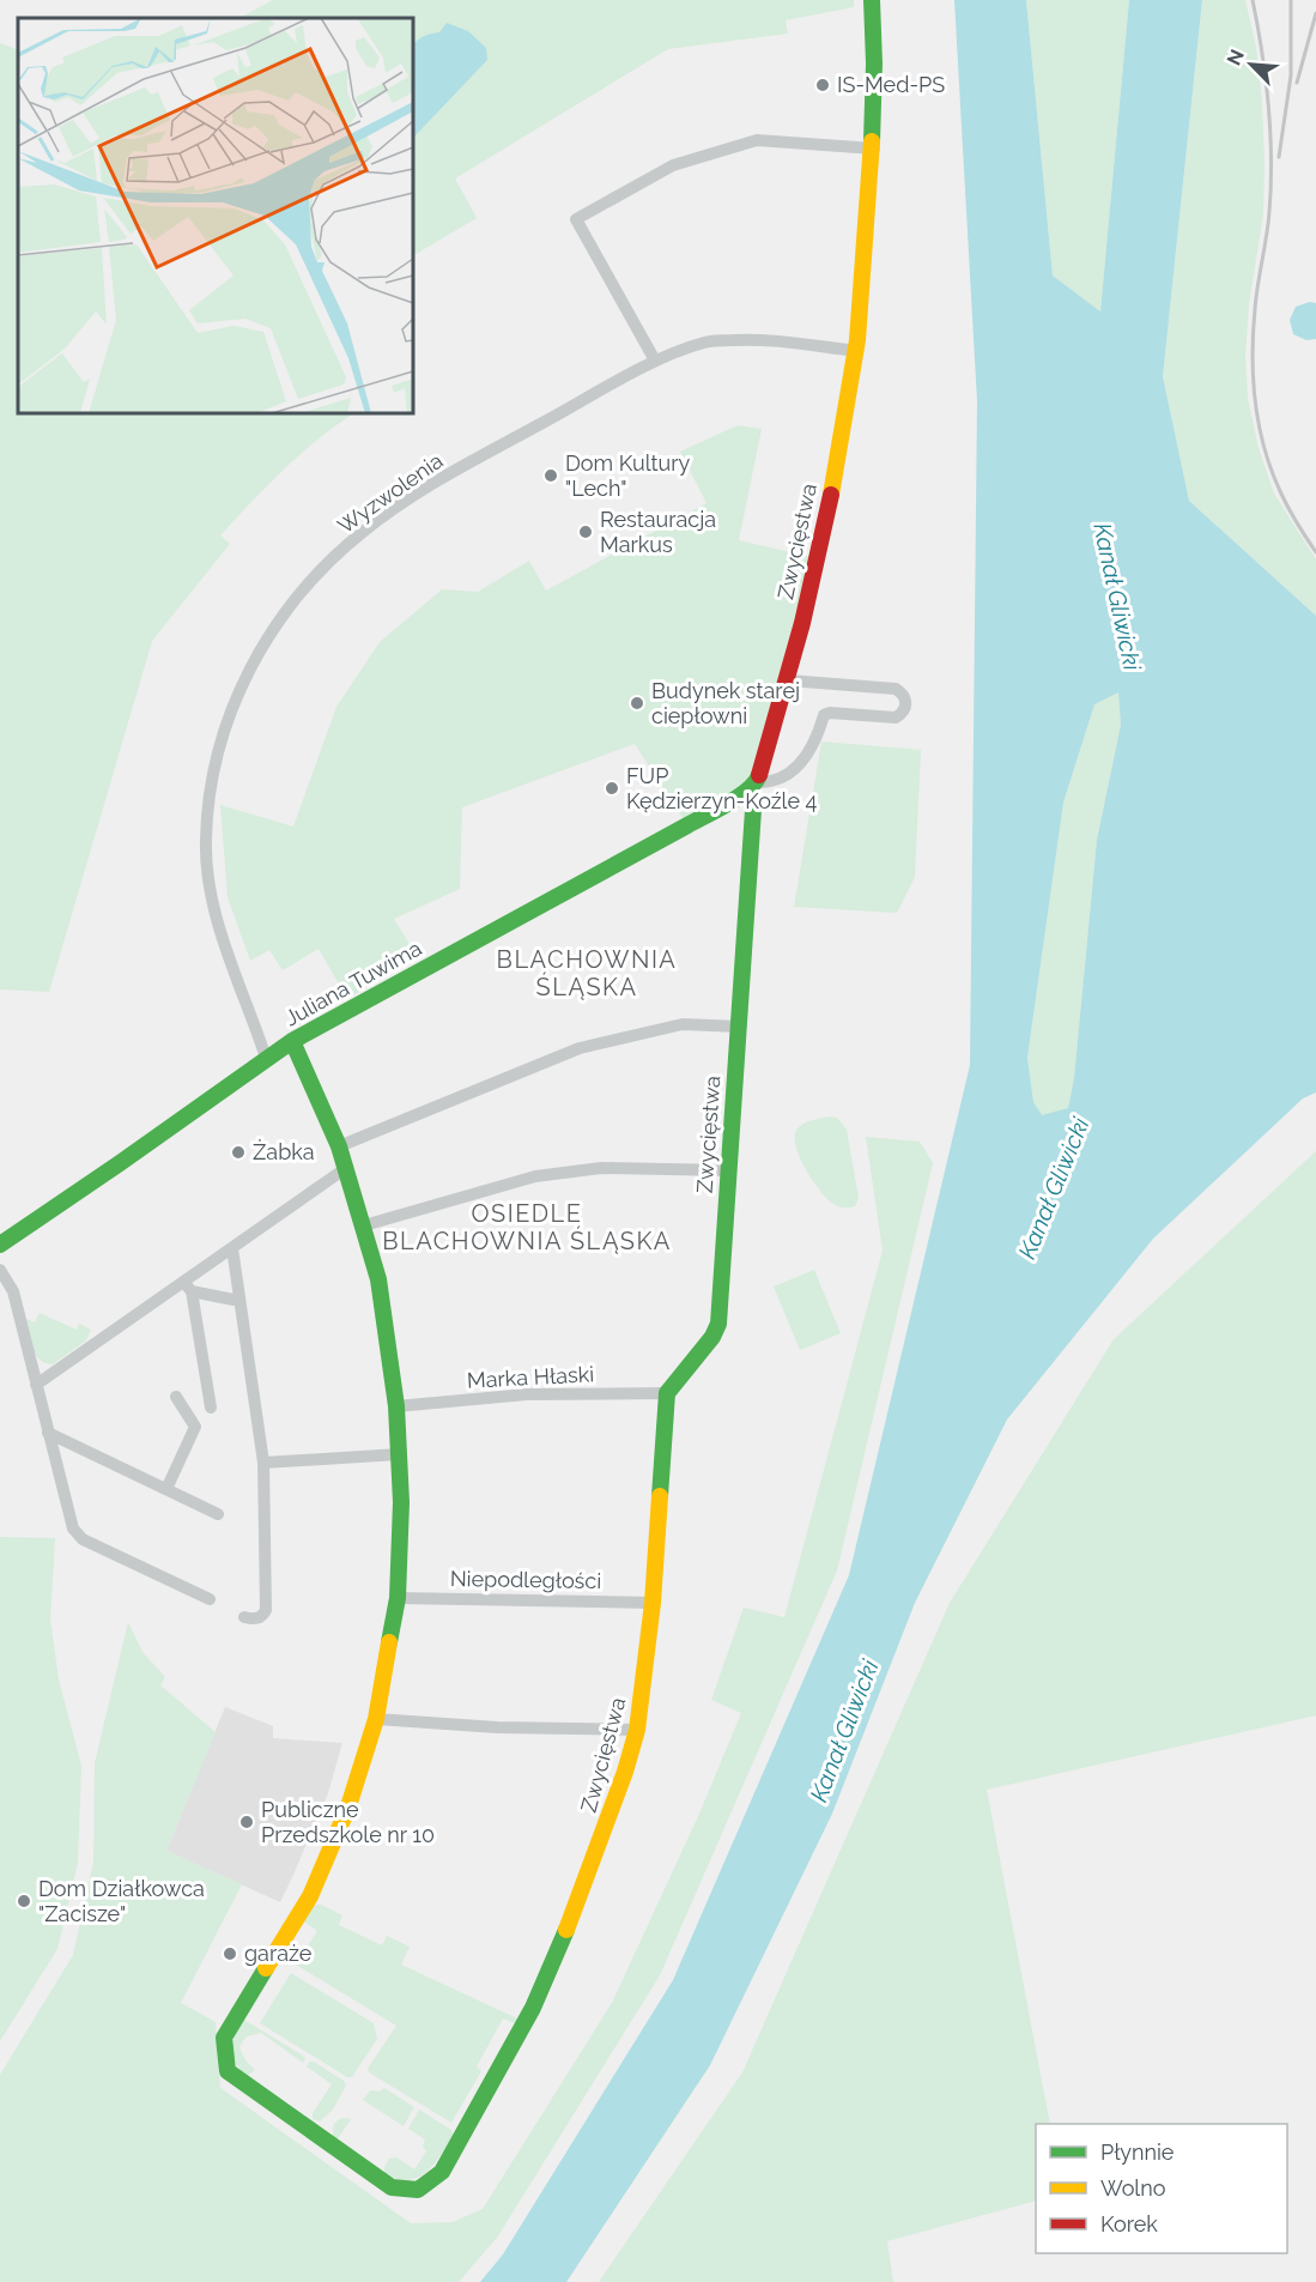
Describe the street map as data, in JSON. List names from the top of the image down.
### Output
{
  "streets": {
    "street": [
      "Wyzwolenia",
      "Zwycięstwa",
      "Juliana Tuwima",
      "Marka Hłaski",
      "Niepodległości"
    ]
  },
  "crossings": [
    ["Wyzwolenia", "Zwycięstwa"],
    ["Wyzwolenia", "Juliana Tuwima"],
    ["Zwycięstwa", "Juliana Tuwima"],
    ["Zwycięstwa", "Marka Hłaski"],
    ["Zwycięstwa", "Niepodległości"]
  ],
  "districts": ["BLACHOWNIA ŚLĄSKA", "OSIEDLE BLACHOWNIA ŚLĄSKA"],
  "water": ["Kanał Gliwicki"],
  "places": [
    "IS-Med-PS",
    "Dom Kultury \"Lech\"",
    "Restauracja Markus",
    "Budynek starej ciepłowni",
    "FUP Kędzierzyn-Koźle 4",
    "Żabka",
    "Publiczne Przedszkole nr 10",
    "Dom Działkowca \"Zacisze\"",
    "garaże"
  ],
  "legend": ["Płynnie", "Wolno", "Korek"],
  "north": "top left"
}
